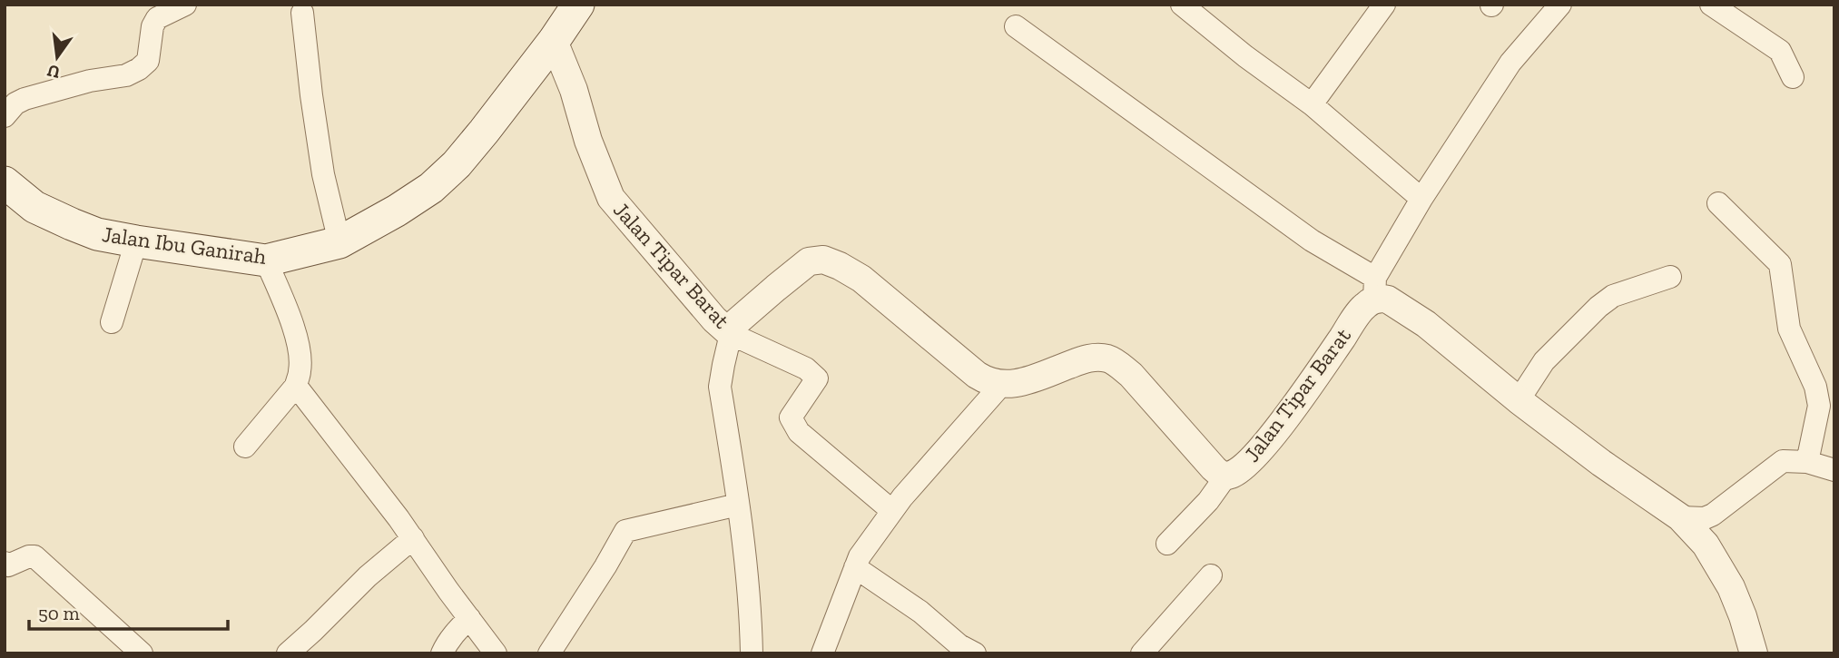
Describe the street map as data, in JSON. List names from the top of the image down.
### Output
{
  "streets": {
    "main road": ["Jalan Ibu Ganirah"],
    "street": ["Jalan Tipar Barat"]
  },
  "crossings": [
    ["Jalan Ibu Ganirah", "Jalan Tipar Barat"]
  ],
  "scale_bar": "50 m",
  "north": "bottom"
}
